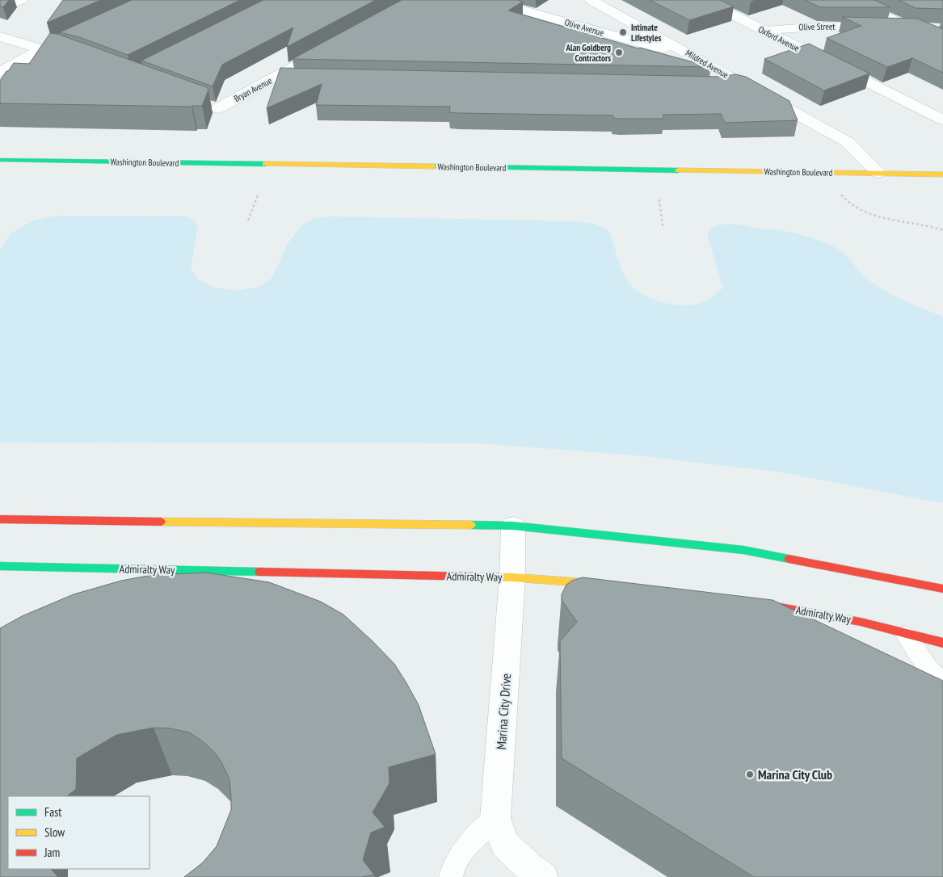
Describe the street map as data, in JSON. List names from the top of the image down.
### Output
{
  "streets": {
    "street": [
      "Olive Street",
      "Olive Avenue",
      "Oxford Avenue",
      "Mildred Avenue",
      "Bryan Avenue",
      "Washington Boulevard",
      "Admiralty Way",
      "Marina City Drive"
    ]
  },
  "crossings": [
    ["Olive Street", "Oxford Avenue"],
    ["Olive Avenue", "Mildred Avenue"],
    ["Mildred Avenue", "Washington Boulevard"],
    ["Admiralty Way", "Marina City Drive"]
  ],
  "places": ["Intimate Lifestyles", "Alan Goldberg Contractors", "Marina City Club"],
  "legend": ["Fast", "Slow", "Jam"]
}
